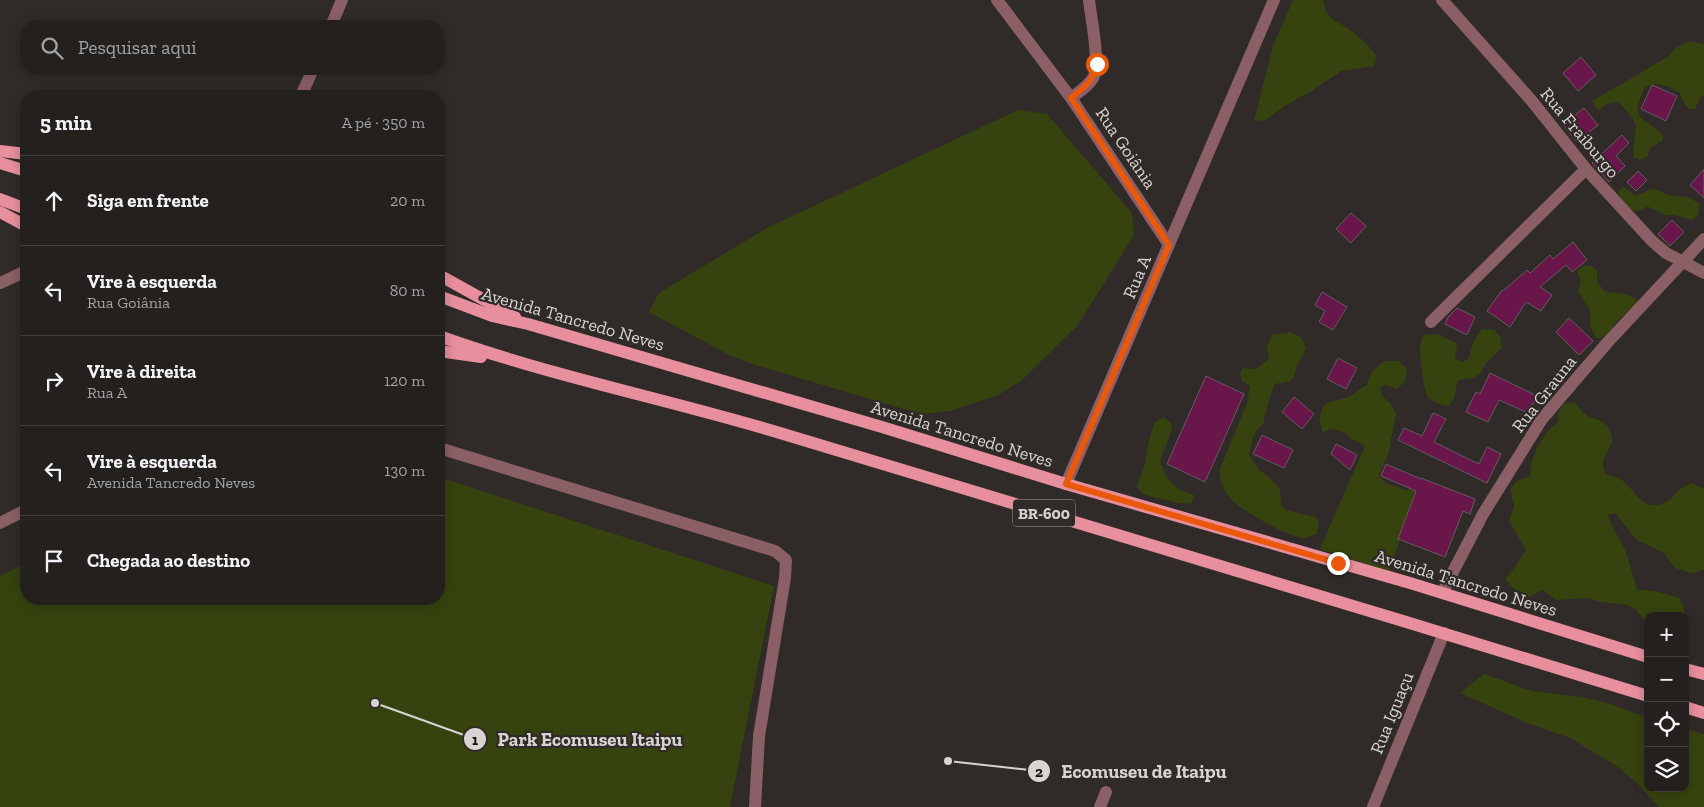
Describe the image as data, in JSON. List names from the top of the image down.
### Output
{
  "streets": {
    "main road": ["Avenida Tancredo Neves", "BR-600"],
    "street": [
      "Rua Fraiburgo",
      "Rua Goiânia",
      "Rua A",
      "Rua Grauna",
      "Rua Iguaçu"
    ]
  },
  "crossings": [
    ["Rua Fraiburgo", "Rua Grauna"],
    ["Rua Goiânia", "Rua A"],
    ["Rua A", "Avenida Tancredo Neves"],
    ["Avenida Tancredo Neves", "Rua Grauna"],
    ["BR-600", "Rua Iguaçu"]
  ],
  "places": ["Park Ecomuseu Itaipu", "Ecomuseu de Itaipu"],
  "page": {
    "search": "Pesquisar aqui",
    "heading": ["5 min", "A pé · 350 m"],
    "list": [
      ["Siga em frente", "20 m"],
      ["Vire à esquerda", "Rua Goiânia", "80 m"],
      ["Vire à direita", "Rua A", "120 m"],
      ["Vire à esquerda", "Avenida Tancredo Neves", "130 m"],
      "Chegada ao destino"
    ],
    "map_buttons": ["+", "−"]
  }
}
